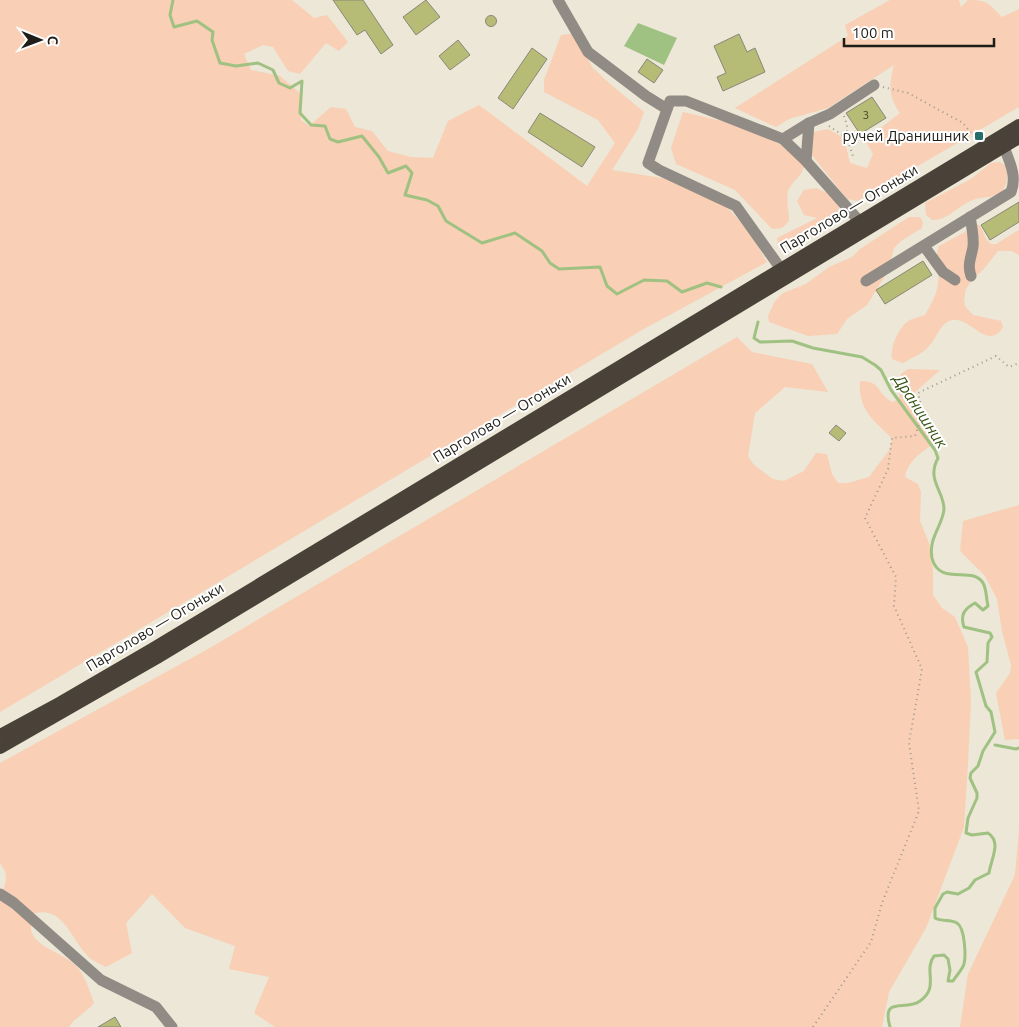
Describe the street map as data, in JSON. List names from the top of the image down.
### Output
{
  "streets": {
    "main road": ["Парголово — Огоньки"]
  },
  "water": ["Дранишник"],
  "places": {
    "transit": ["ручей Дранишник"]
  },
  "house_numbers": ["3"],
  "scale_bar": "100 m",
  "north": "right"
}
